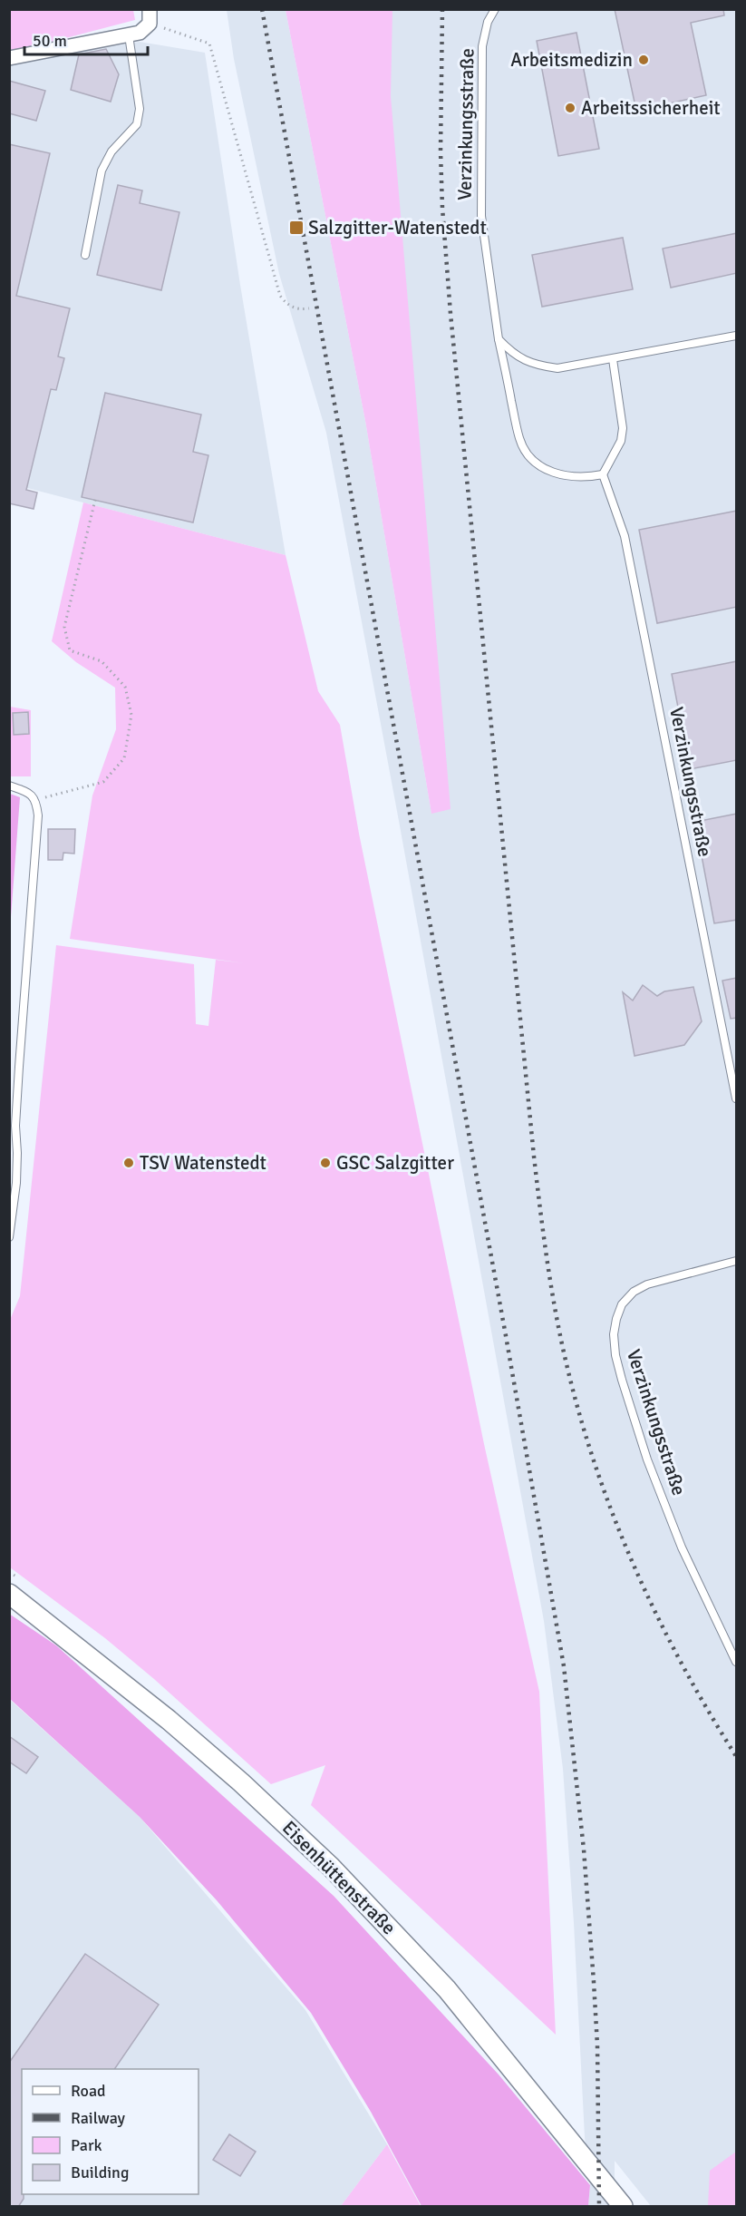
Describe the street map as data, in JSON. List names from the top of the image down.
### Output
{
  "streets": {
    "street": ["Eisenhüttenstraße"],
    "lane": ["Verzinkungsstraße"]
  },
  "places": {
    "other": [
      "Arbeitsmedizin",
      "Arbeitssicherheit",
      "TSV Watenstedt",
      "GSC Salzgitter"
    ],
    "transit": ["Salzgitter-Watenstedt"]
  },
  "legend": [
    "Road",
    "Railway",
    "Park",
    "Building"
  ],
  "scale_bar": "50 m"
}
